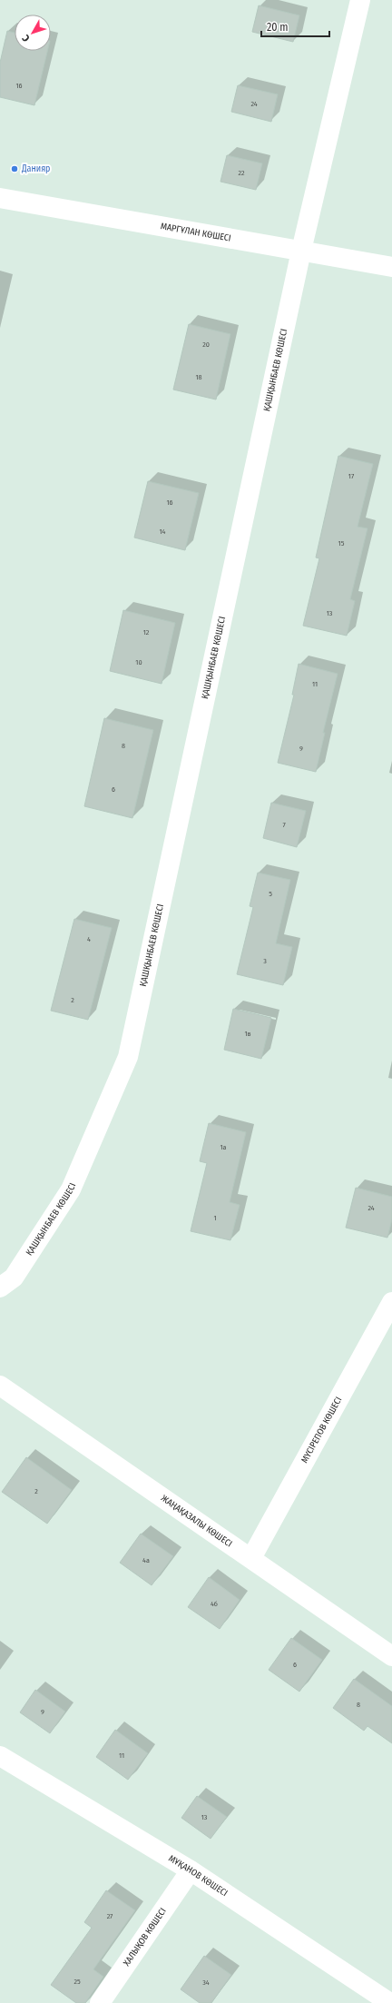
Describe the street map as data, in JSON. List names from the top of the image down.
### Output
{
  "streets": {
    "street": [
      "МАРГҰЛАН КӨШЕСІ",
      "ҚАШҚЫНБАЕВ КӨШЕСІ",
      "МҮСІРЕПОВ КӨШЕСІ",
      "ЖАҢАҚАЗАЛЫ КӨШЕСІ",
      "МҰҚАНОВ КӨШЕСІ",
      "ХАЛЫҚОВ КӨШЕСІ"
    ]
  },
  "crossings": [
    ["МАРГҰЛАН КӨШЕСІ", "ҚАШҚЫНБАЕВ КӨШЕСІ"],
    ["МҮСІРЕПОВ КӨШЕСІ", "ЖАҢАҚАЗАЛЫ КӨШЕСІ"],
    ["МҰҚАНОВ КӨШЕСІ", "ХАЛЫҚОВ КӨШЕСІ"]
  ],
  "places": ["Данияр"],
  "house_numbers": [
    "16",
    "24",
    "22",
    "20",
    "18",
    "17",
    "16",
    "14",
    "15",
    "13",
    "12",
    "10",
    "11",
    "8",
    "9",
    "6",
    "7",
    "5",
    "4",
    "3",
    "2",
    "1в",
    "1а",
    "24",
    "1",
    "2",
    "4а",
    "4б",
    "6",
    "8",
    "9",
    "11",
    "13",
    "27",
    "25",
    "34"
  ],
  "scale_bar": "20 m",
  "north": "bottom left"
}
